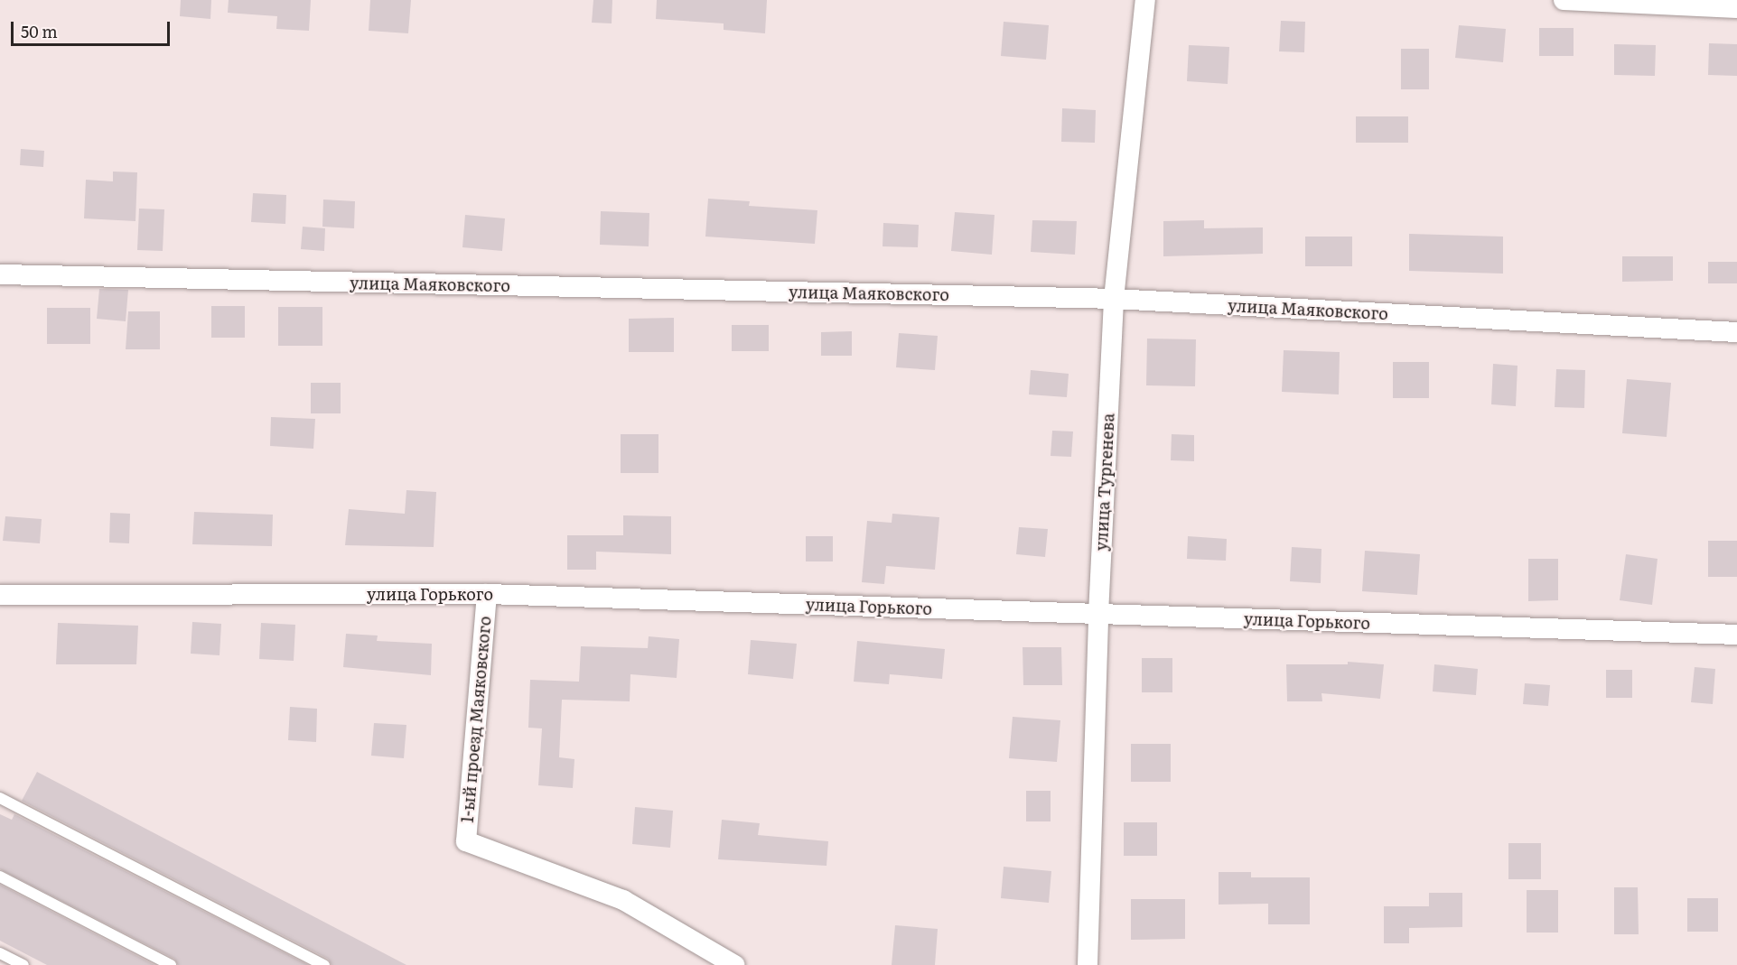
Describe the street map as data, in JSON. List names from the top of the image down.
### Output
{
  "streets": {
    "street": [
      "улица Маяковского",
      "улица Тургенева",
      "улица Горького",
      "1-ый проезд Маяковского"
    ]
  },
  "crossings": [
    ["улица Маяковского", "улица Тургенева"],
    ["улица Тургенева", "улица Горького"],
    ["улица Горького", "1-ый проезд Маяковского"]
  ],
  "scale_bar": "50 m"
}
